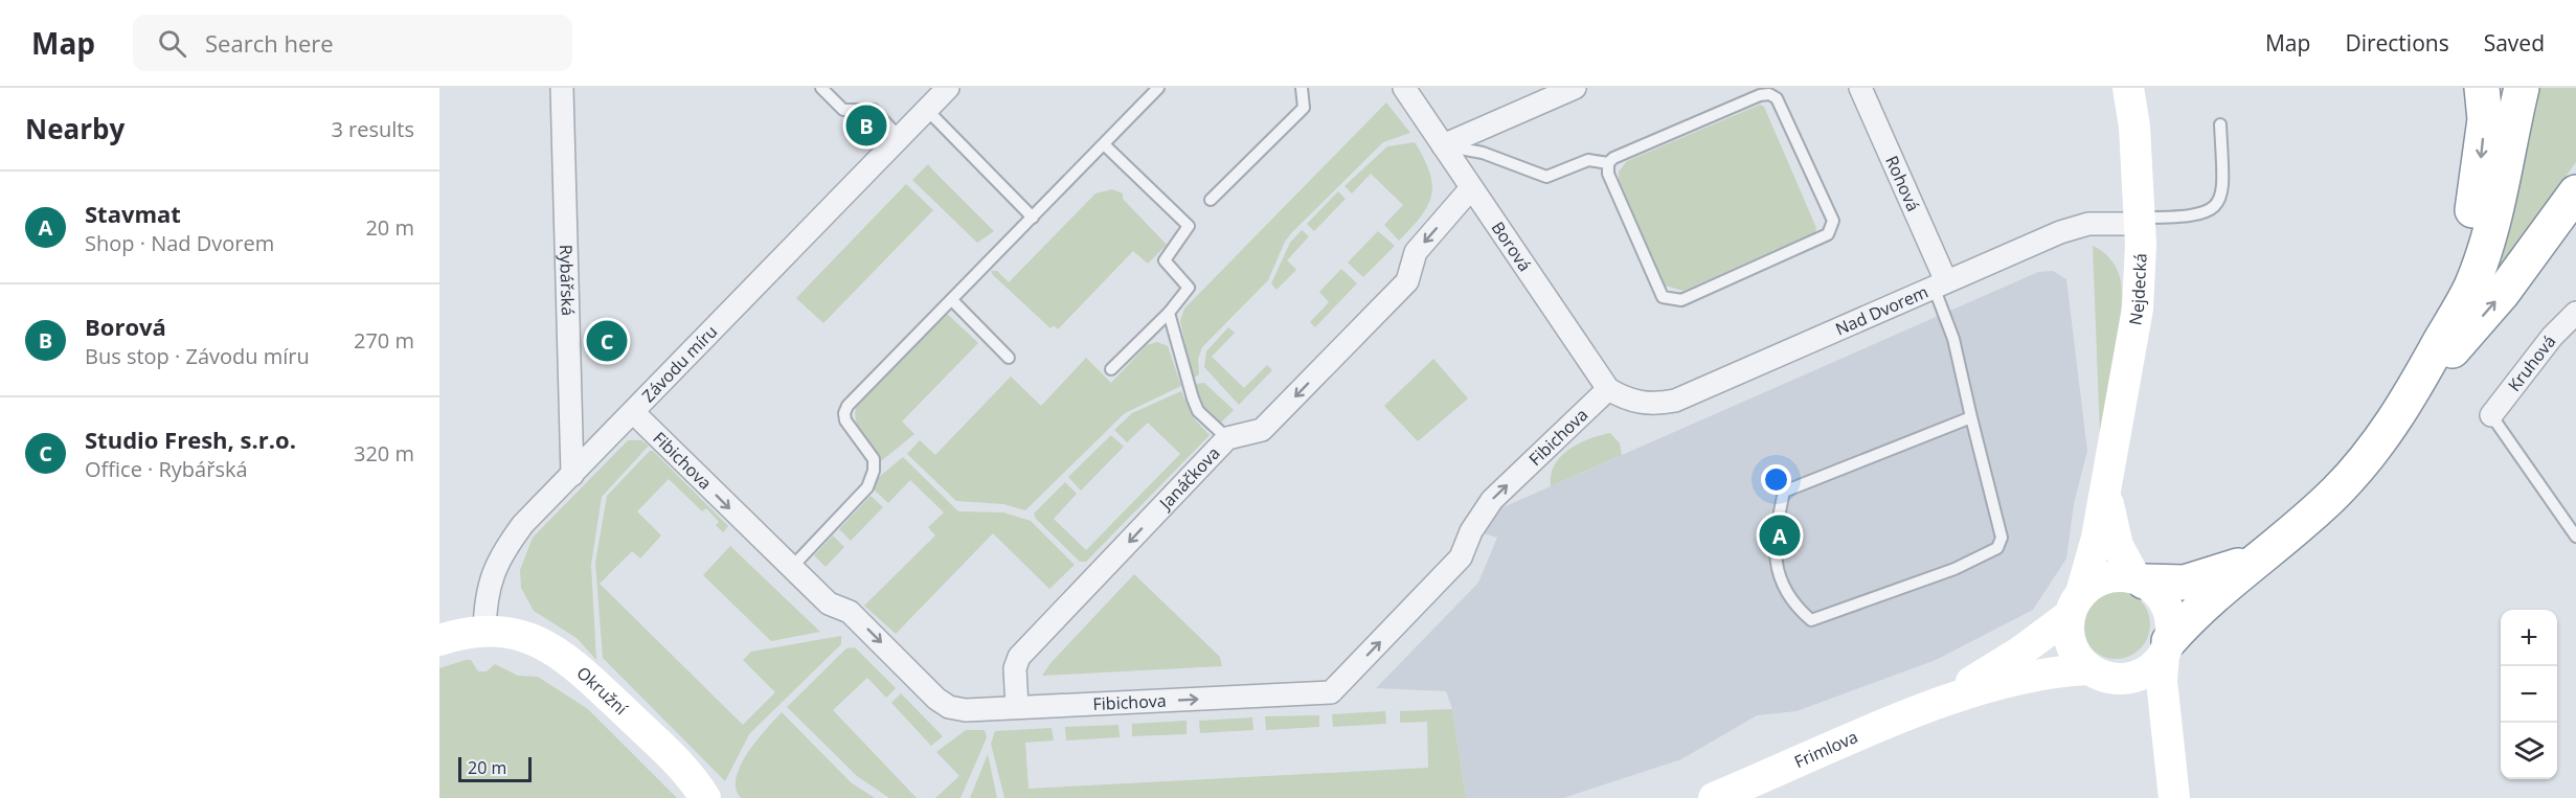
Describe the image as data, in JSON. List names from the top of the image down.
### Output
{
  "streets": {
    "main road": ["Nejdecká", "Okružní", "Frimlova"],
    "street": [
      "Rohová",
      "Borová",
      "Rybářská",
      "Nad Dvorem",
      "Kruhová",
      "Závodu míru",
      "Fibichova",
      "Janáčkova"
    ]
  },
  "crossings": [
    ["Rohová", "Nad Dvorem"],
    ["Borová", "Nad Dvorem"],
    ["Borová", "Fibichova"],
    ["Borová", "Janáčkova"],
    ["Rybářská", "Závodu míru"],
    ["Nejdecká", "Nad Dvorem"],
    ["Nejdecká", "Frimlova"],
    ["Nad Dvorem", "Fibichova"],
    ["Závodu míru", "Fibichova"],
    ["Závodu míru", "Okružní"],
    ["Fibichova", "Janáčkova"]
  ],
  "one_way": ["Janáčkova"],
  "scale_bar": "20 m",
  "page": {
    "header": "Map",
    "search": "Search here",
    "nav": ["Map", "Directions", "Saved"],
    "heading": ["Nearby", "3 results"],
    "pins": ["B", "C", "A"],
    "list": [
      {
        "mark": "A",
        "name": "Stavmat",
        "note": "Shop · Nad Dvorem",
        "value": "20 m"
      },
      {
        "mark": "B",
        "name": "Borová",
        "note": "Bus stop · Závodu míru",
        "value": "270 m"
      },
      {
        "mark": "C",
        "name": "Studio Fresh, s.r.o.",
        "note": "Office · Rybářská",
        "value": "320 m"
      }
    ],
    "map_buttons": ["+", "−"],
    "scale": "20 m"
  }
}
